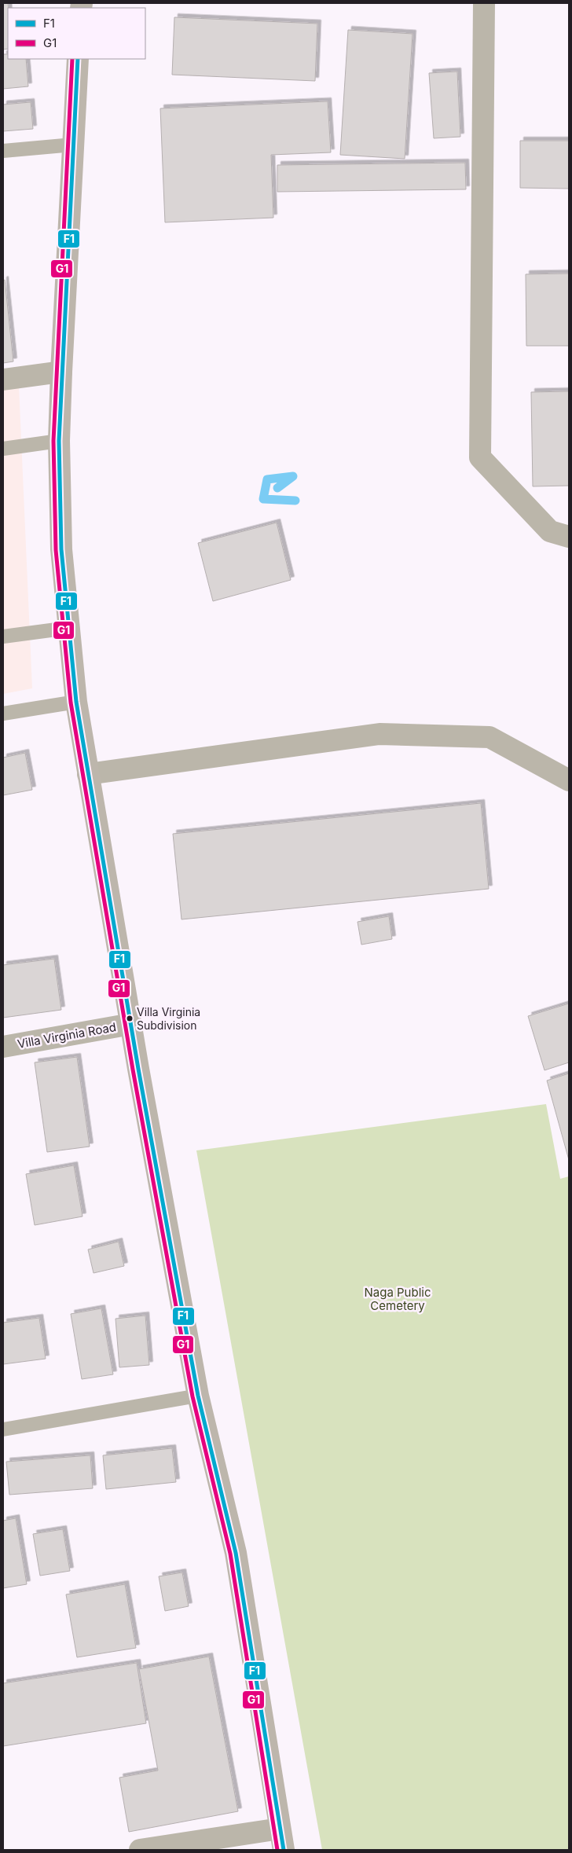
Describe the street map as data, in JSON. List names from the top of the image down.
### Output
{
  "streets": {
    "street": ["Villa Virginia Road"]
  },
  "parks": ["Naga Public Cemetery"],
  "places": ["Villa Virginia Subdivision"],
  "lines": ["transit line F1", "transit line G1"],
  "legend": ["F1", "G1"]
}
